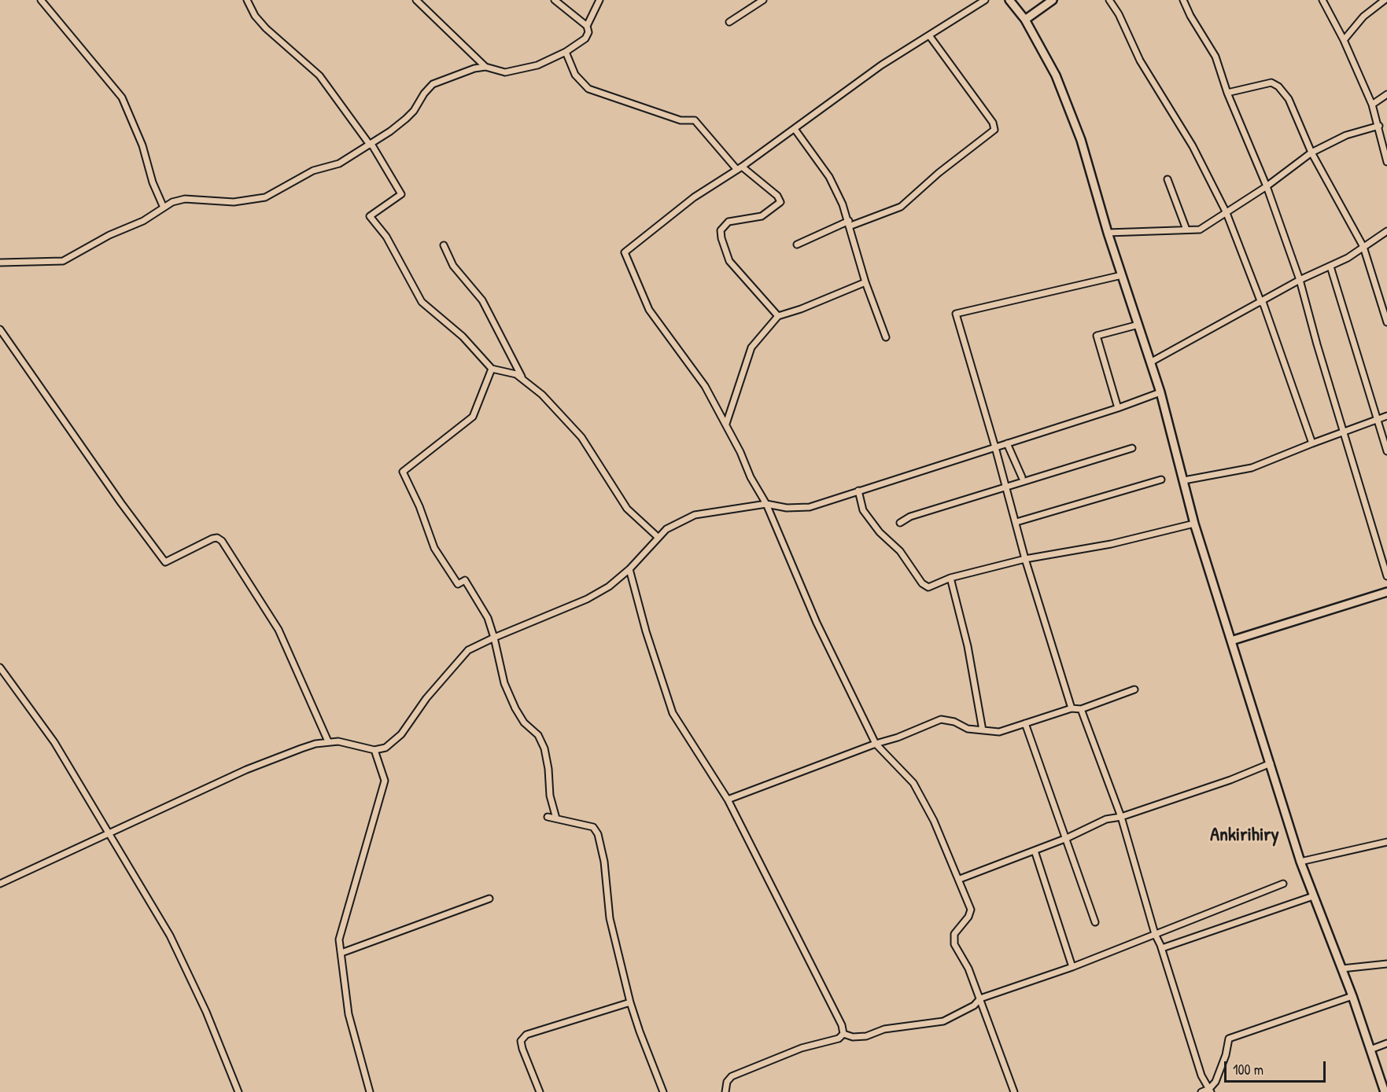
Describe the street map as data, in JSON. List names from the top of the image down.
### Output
{
  "districts": ["Ankirihiry"],
  "scale_bar": "100 m"
}
